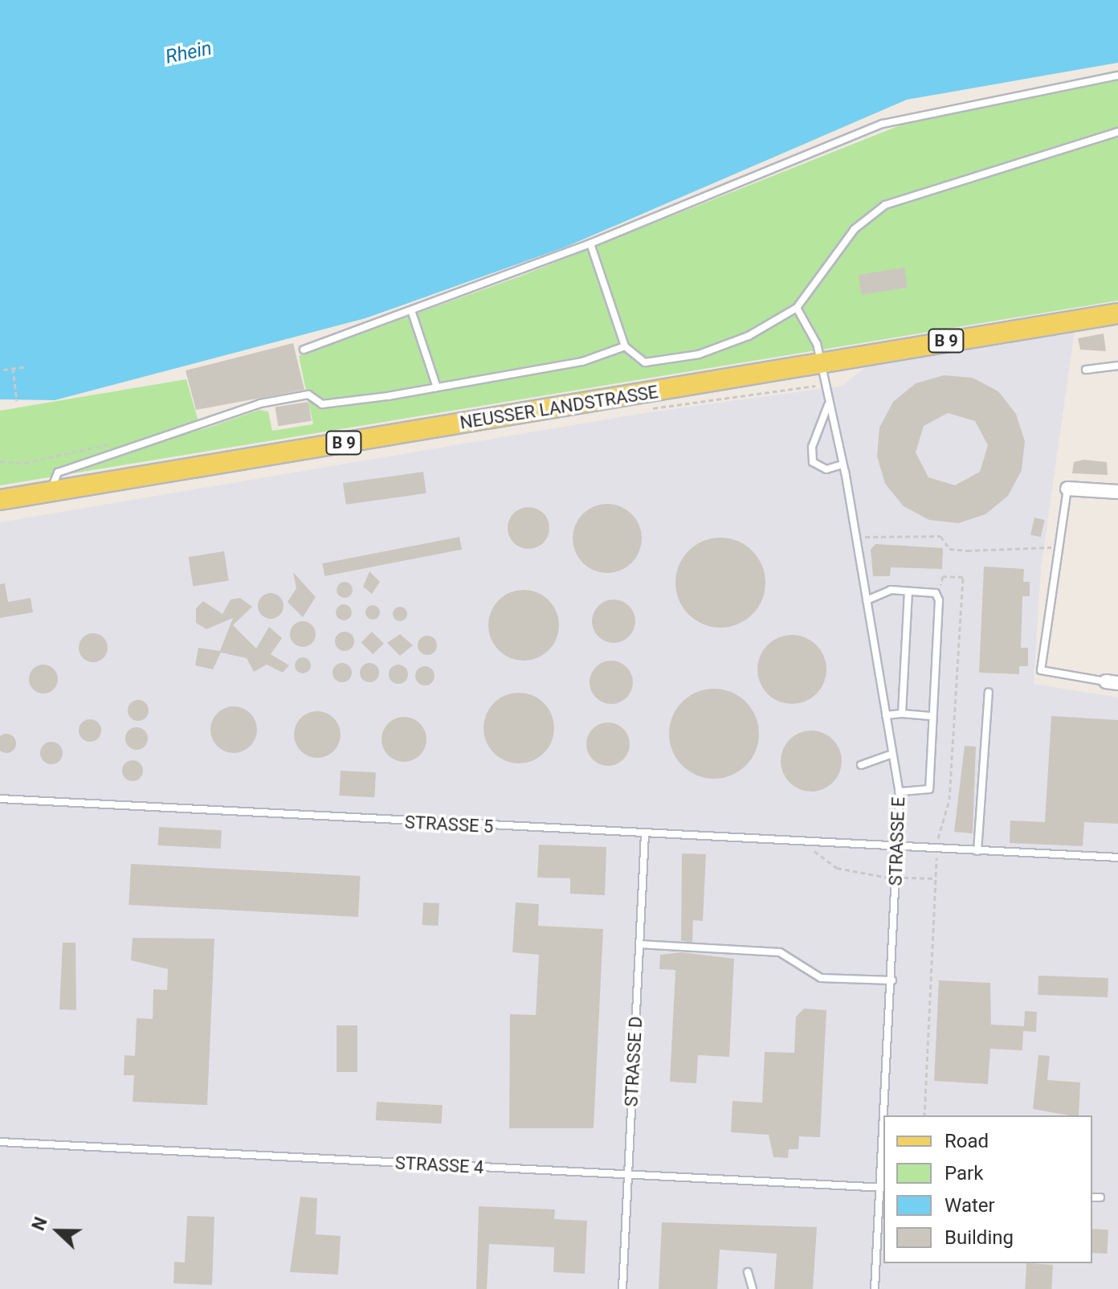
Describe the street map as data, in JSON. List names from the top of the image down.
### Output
{
  "streets": {
    "main road": ["B 9", "NEUSSER LANDSTRASSE"],
    "lane": [
      "STRASSE 5",
      "STRASSE E",
      "STRASSE D",
      "STRASSE 4"
    ]
  },
  "crossings": [
    ["NEUSSER LANDSTRASSE", "STRASSE E"],
    ["STRASSE 5", "STRASSE E"],
    ["STRASSE 5", "STRASSE D"],
    ["STRASSE E", "STRASSE 4"],
    ["STRASSE D", "STRASSE 4"]
  ],
  "water": ["Rhein"],
  "legend": [
    "Road",
    "Park",
    "Water",
    "Building"
  ],
  "north": "left"
}
